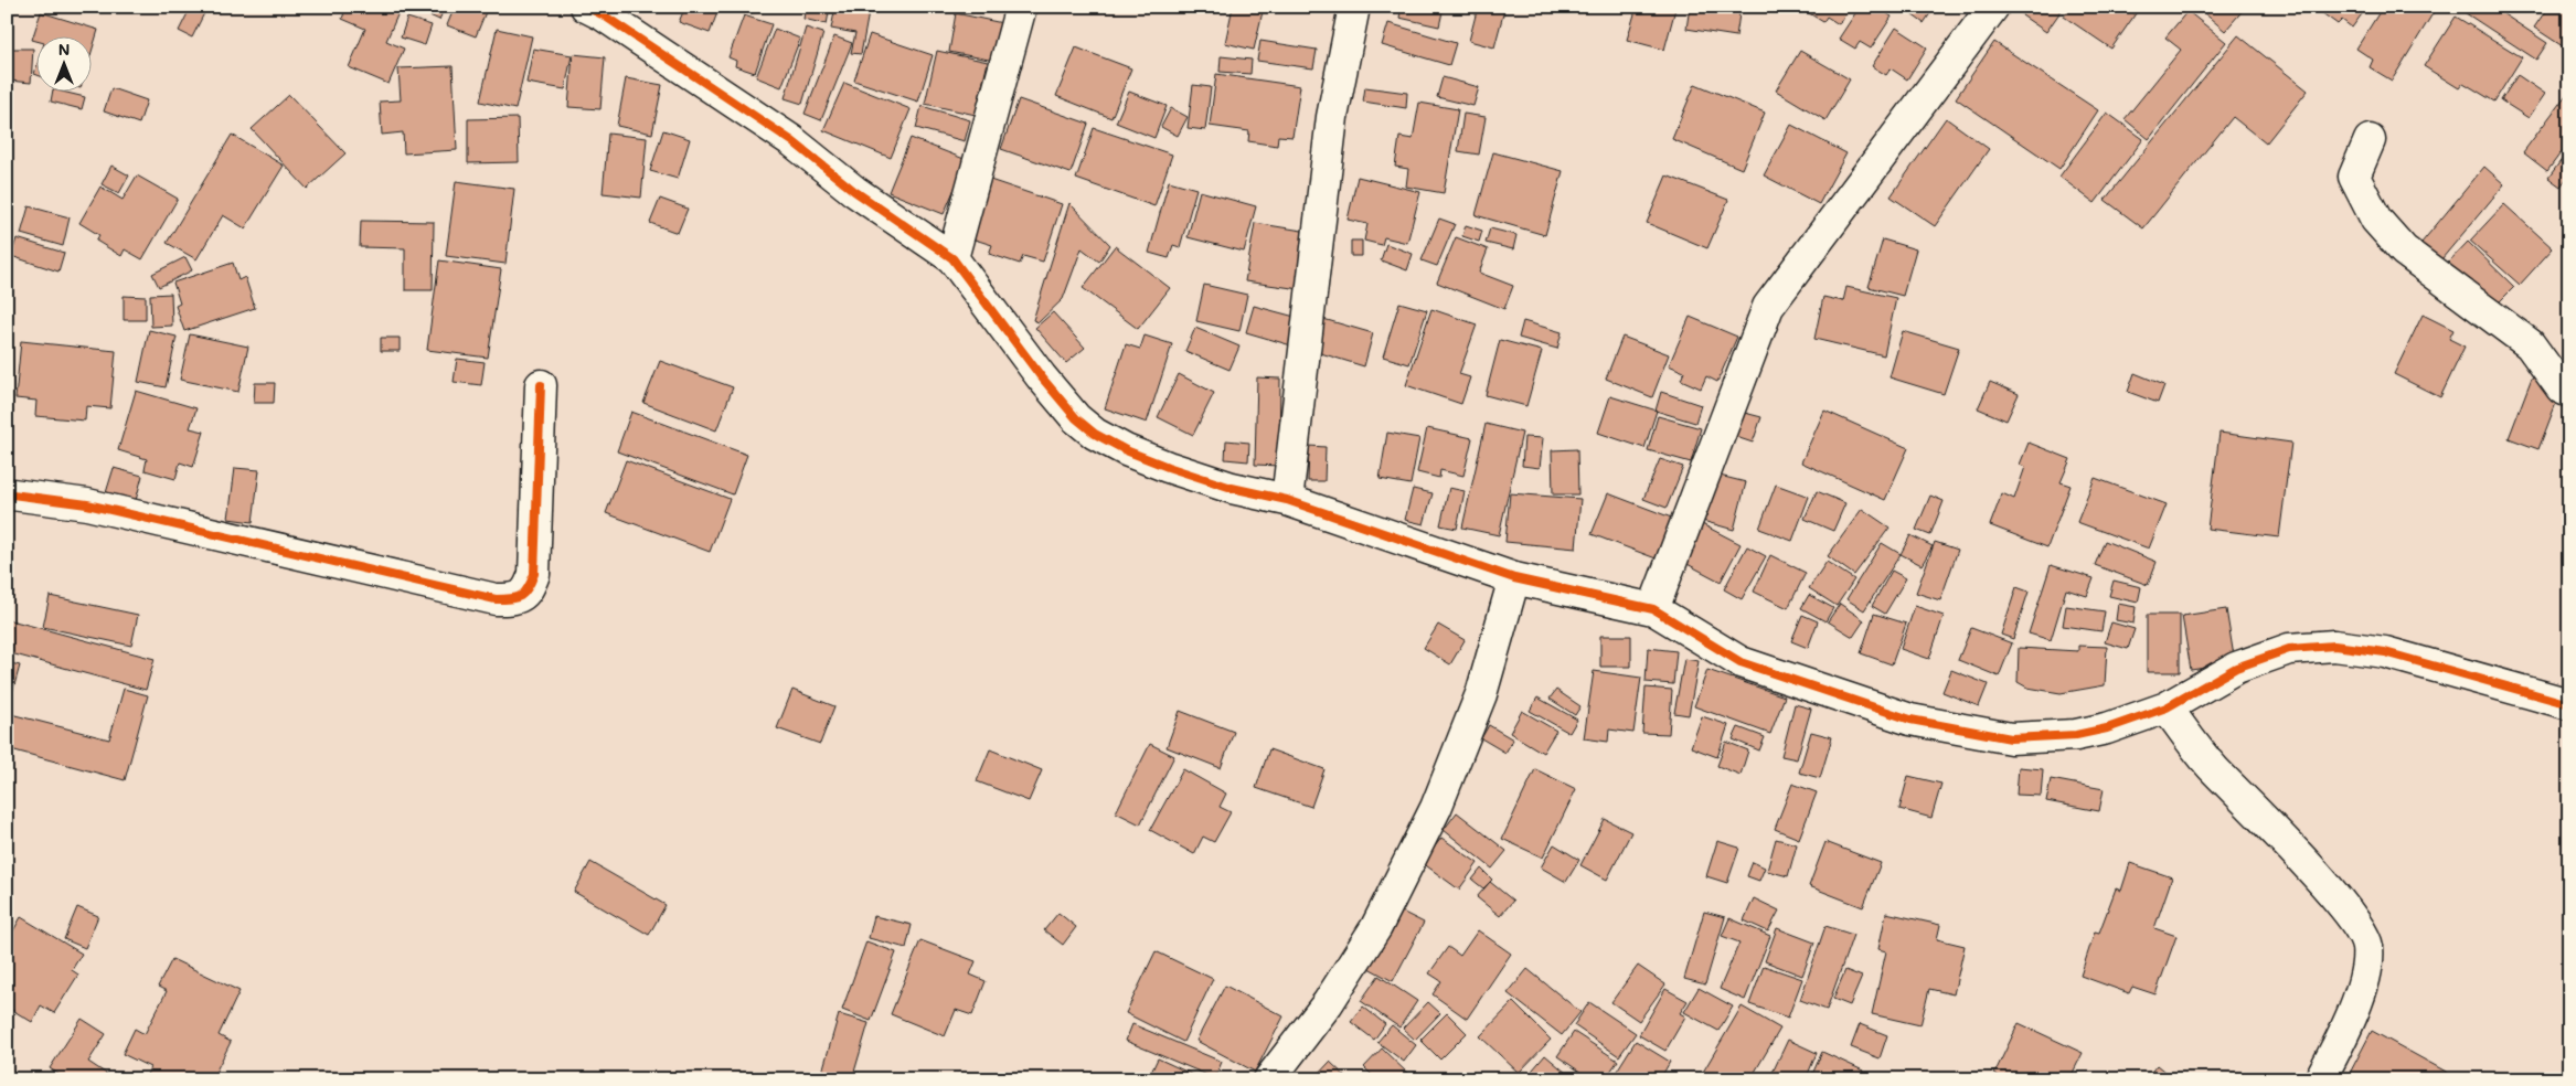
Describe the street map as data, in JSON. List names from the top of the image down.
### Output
{
  "north": "top"
}
